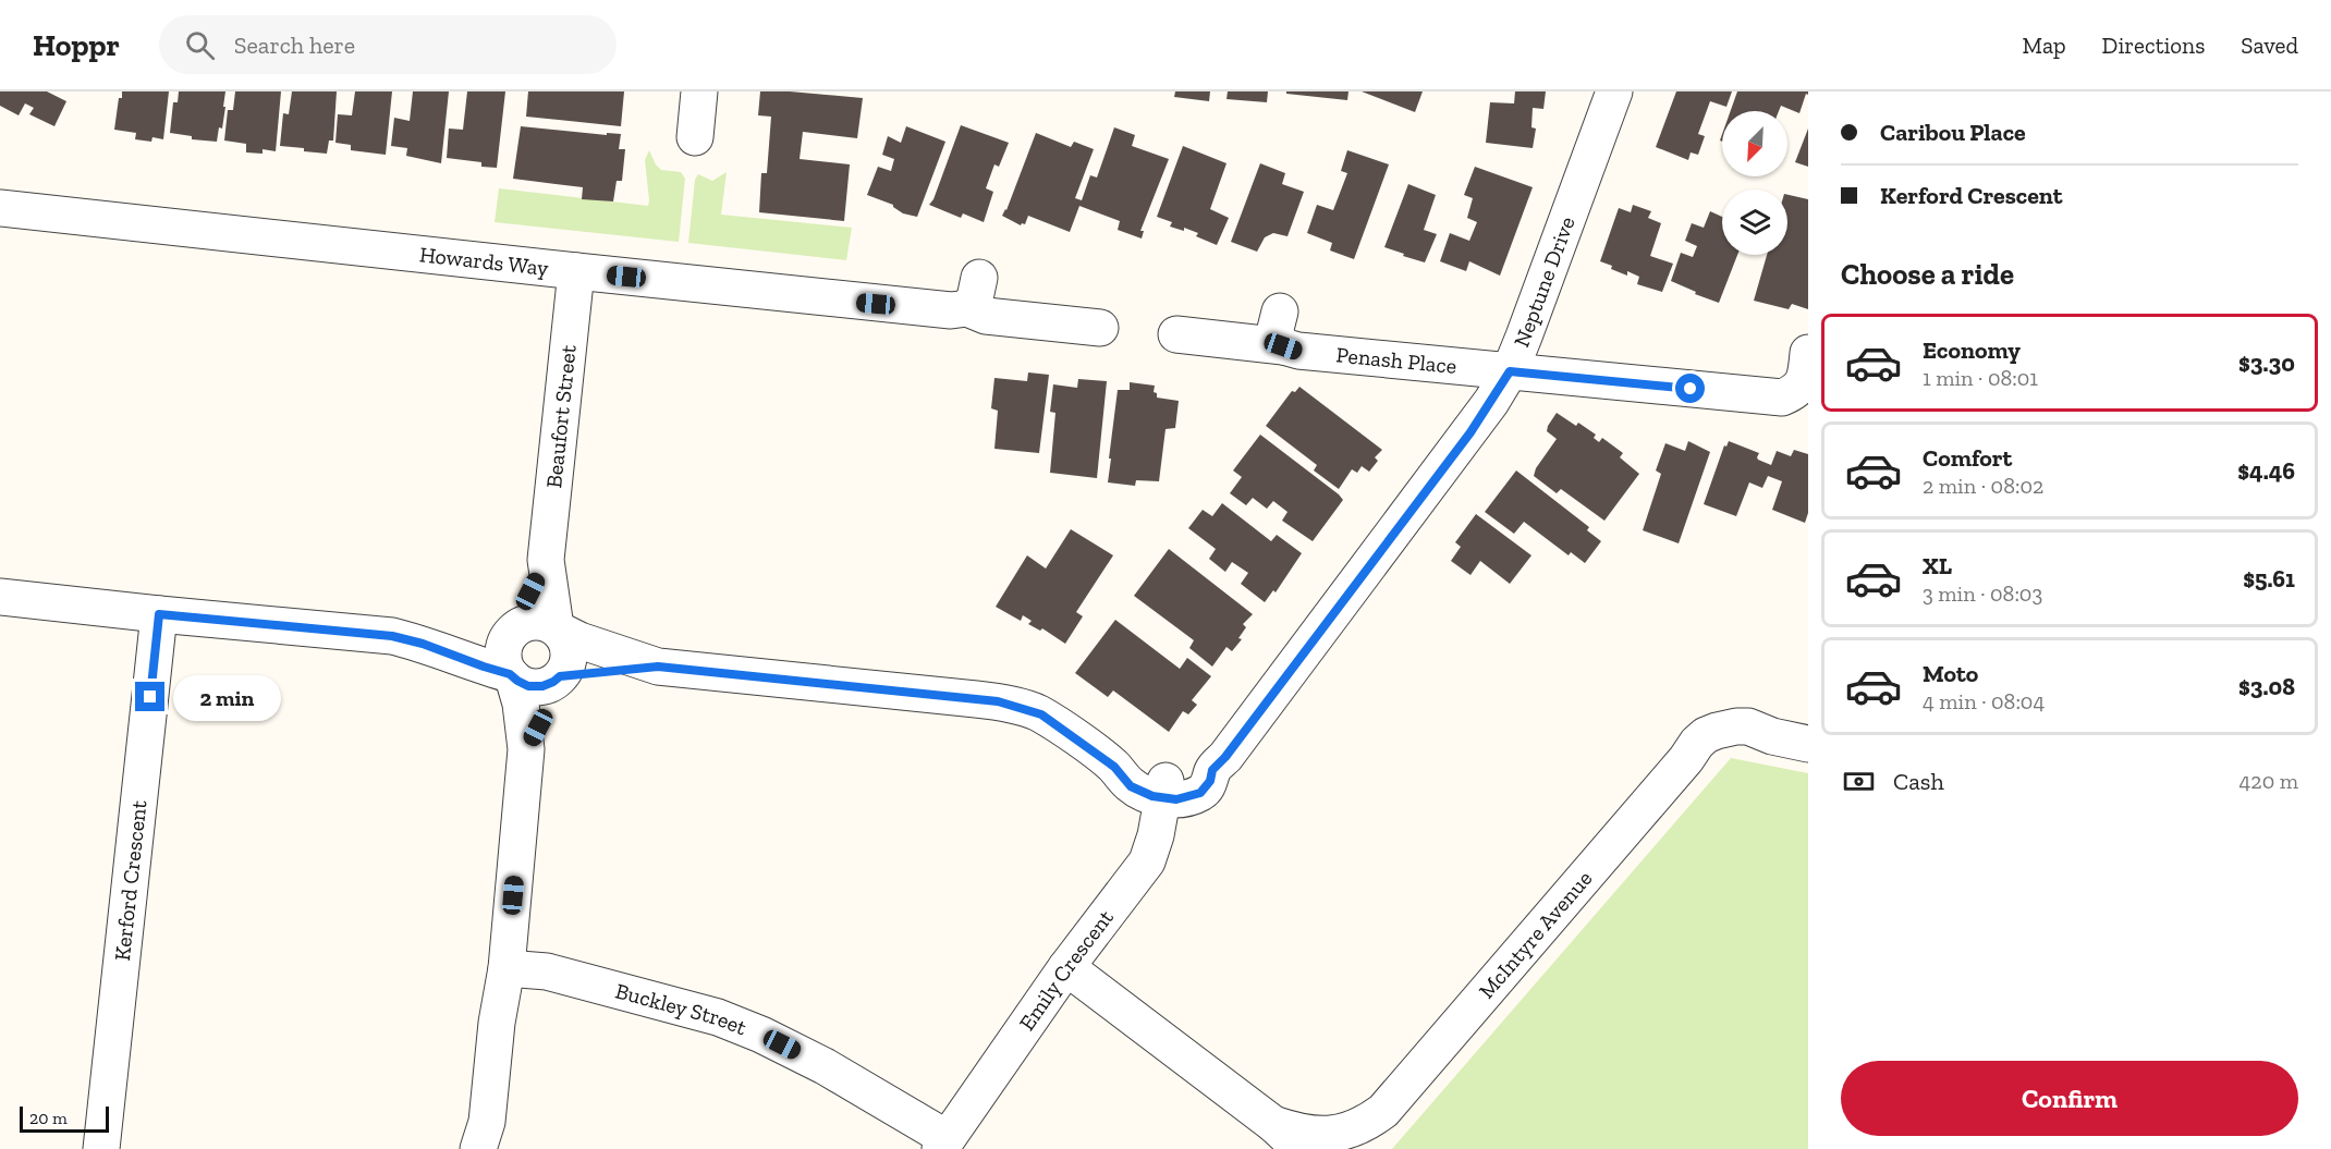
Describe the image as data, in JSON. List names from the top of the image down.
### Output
{
  "streets": {
    "street": [
      "Howards Way",
      "Neptune Drive",
      "Penash Place",
      "Beaufort Street",
      "Kerford Crescent",
      "McIntyre Avenue",
      "Emily Crescent",
      "Buckley Street"
    ]
  },
  "crossings": [
    ["Howards Way", "Beaufort Street"],
    ["Neptune Drive", "Penash Place"],
    ["Neptune Drive", "Beaufort Street"],
    ["Neptune Drive", "Emily Crescent"],
    ["McIntyre Avenue", "Emily Crescent"],
    ["Emily Crescent", "Buckley Street"]
  ],
  "scale_bar": "20 m",
  "north": "bottom left",
  "page": {
    "header": "Hoppr",
    "search": "Search here",
    "nav": ["Map", "Directions", "Saved"],
    "banner": ["Caribou Place", "Kerford Crescent"],
    "heading": "Choose a ride",
    "list": [
      {
        "name": "Economy",
        "note": "1 min · 08:01",
        "value": "$3.30"
      },
      {
        "name": "Comfort",
        "note": "2 min · 08:02",
        "value": "$4.46"
      },
      {
        "name": "XL",
        "note": "3 min · 08:03",
        "value": "$5.61"
      },
      {
        "name": "Moto",
        "note": "4 min · 08:04",
        "value": "$3.08"
      }
    ],
    "bubble": "2 min",
    "pay": ["Cash", "420 m"],
    "buttons": "Confirm",
    "scale": "20 m"
  }
}
